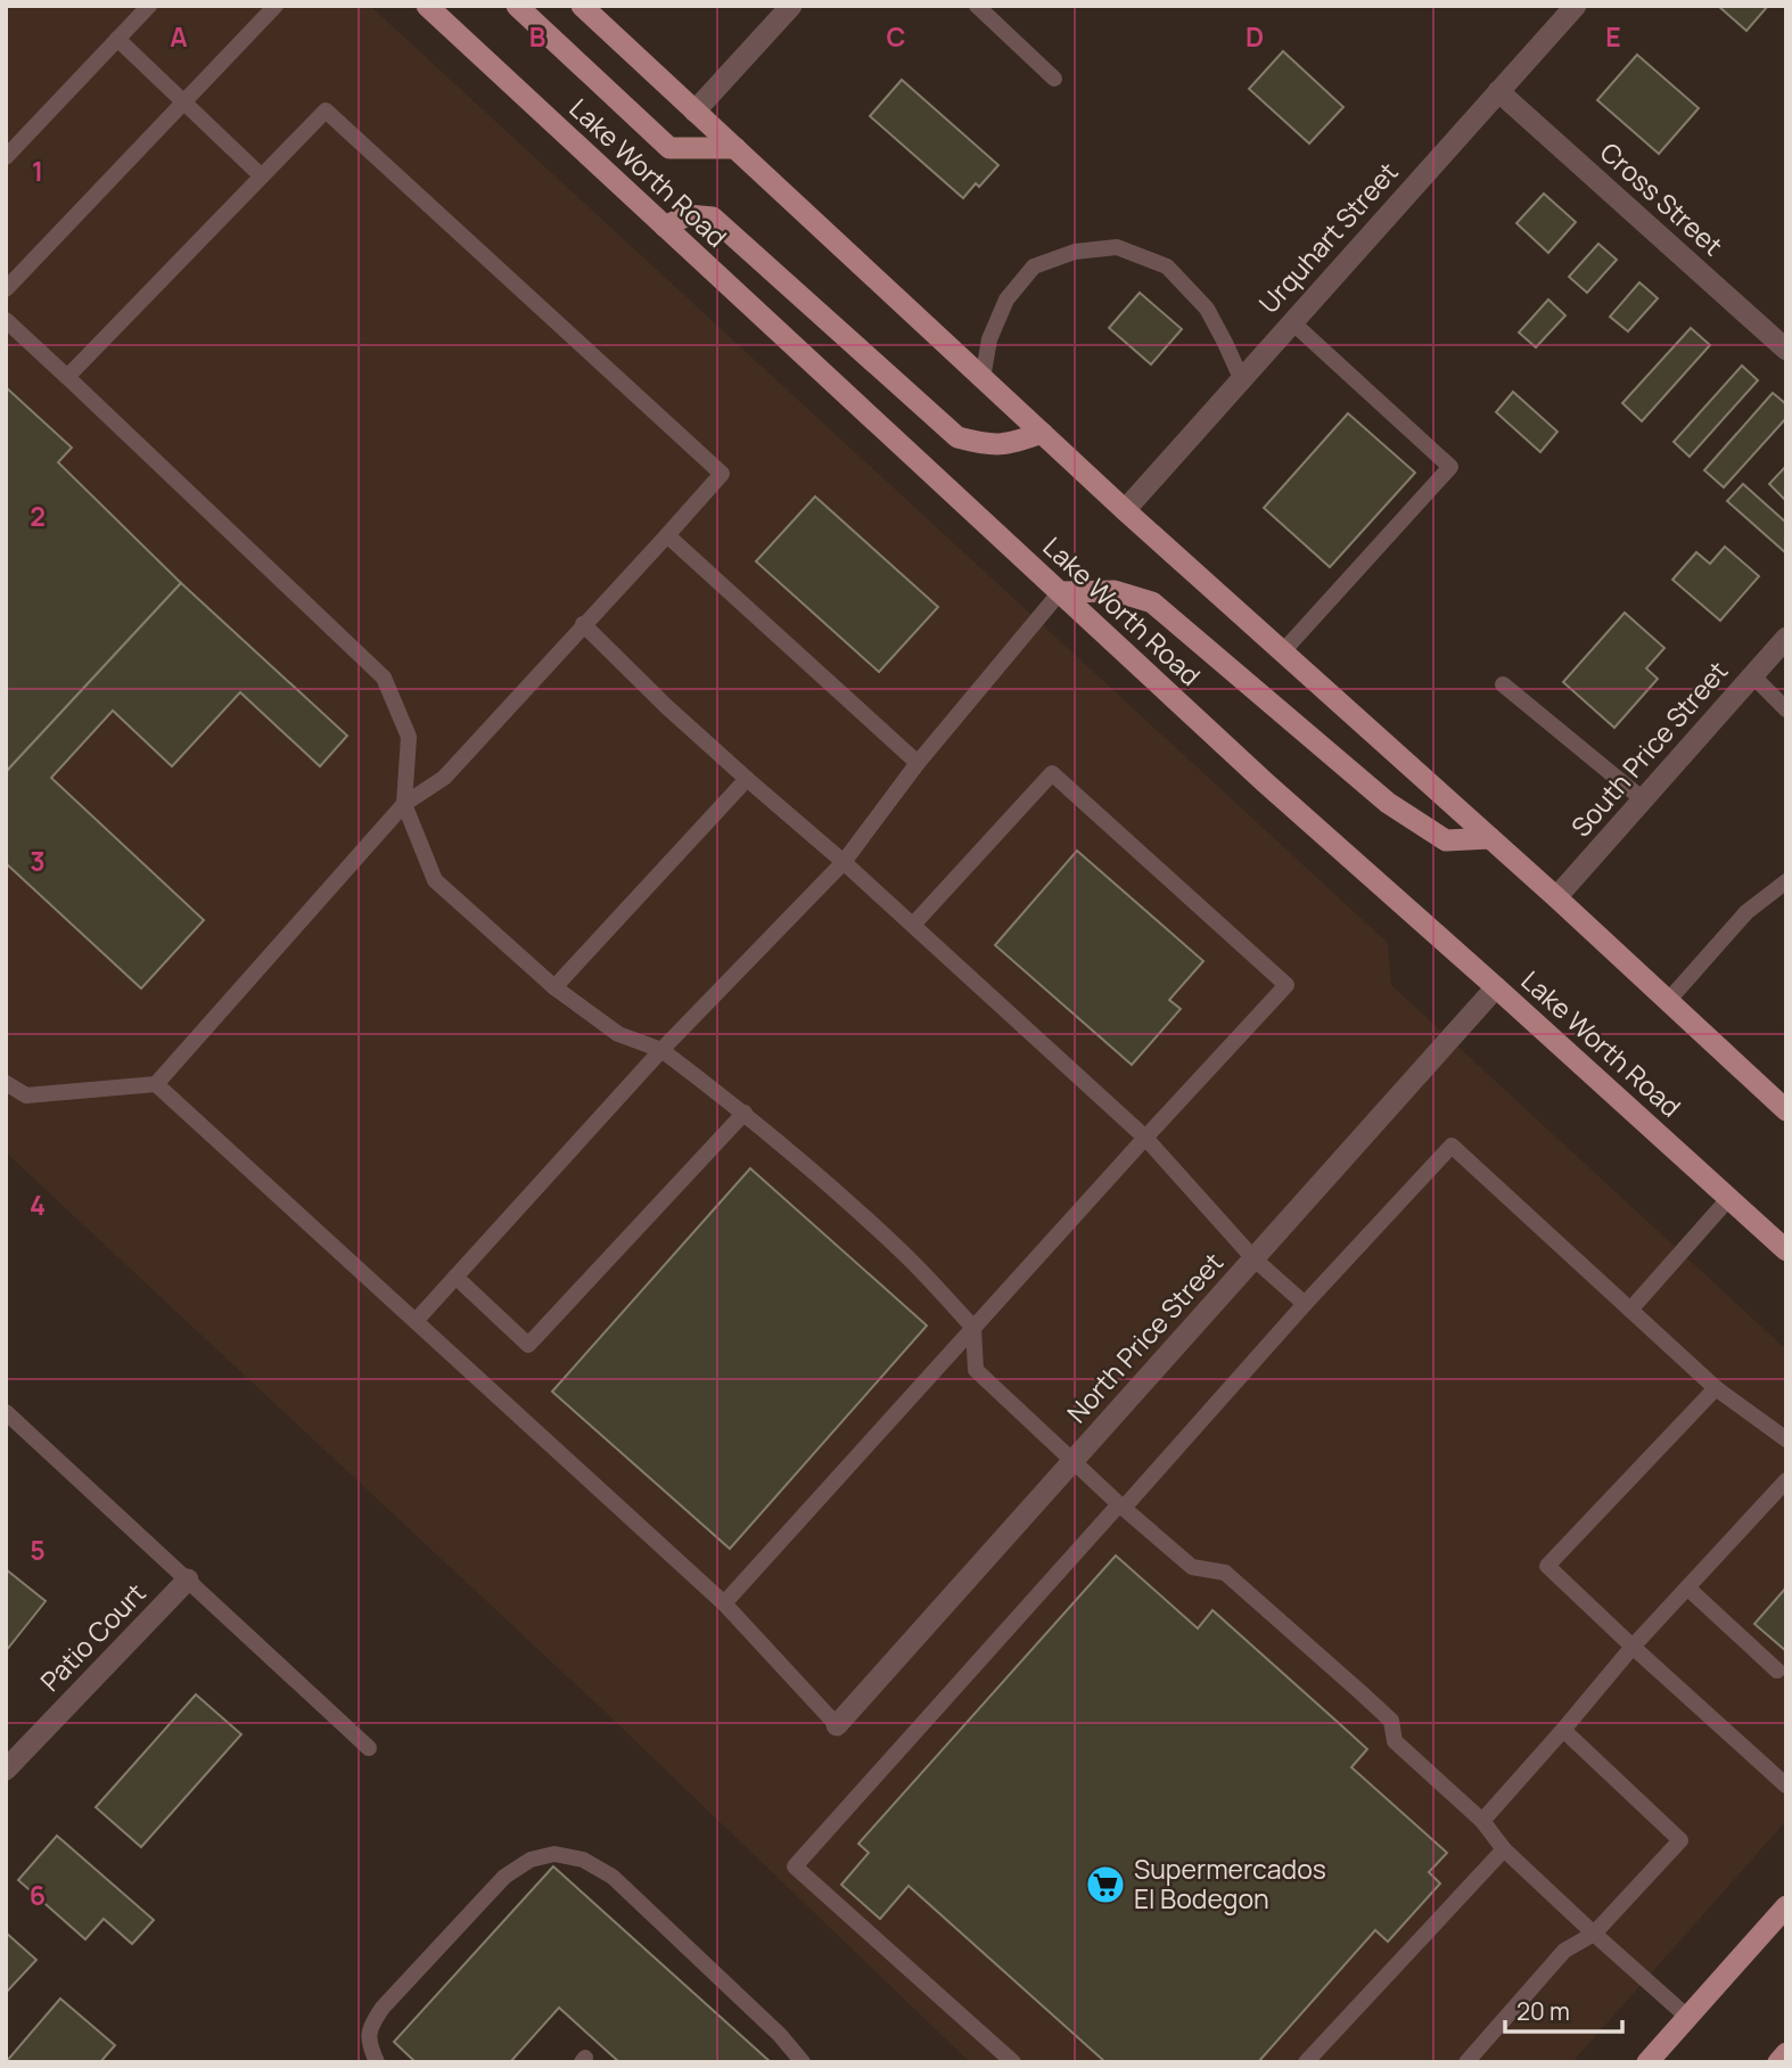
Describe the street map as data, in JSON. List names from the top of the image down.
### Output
{
  "streets": {
    "main road": ["Lake Worth Road"],
    "street": [
      "Cross Street",
      "Urquhart Street",
      "South Price Street",
      "North Price Street",
      "Patio Court"
    ]
  },
  "crossings": [
    ["Lake Worth Road", "North Price Street"],
    ["Cross Street", "Urquhart Street"]
  ],
  "places": {
    "supermarket": ["Supermercados El Bodegon"]
  },
  "scale_bar": "20 m",
  "grid": {
    "columns": [
      "A",
      "B",
      "C",
      "D",
      "E"
    ],
    "rows": [
      "1",
      "2",
      "3",
      "4",
      "5",
      "6"
    ]
  }
}
